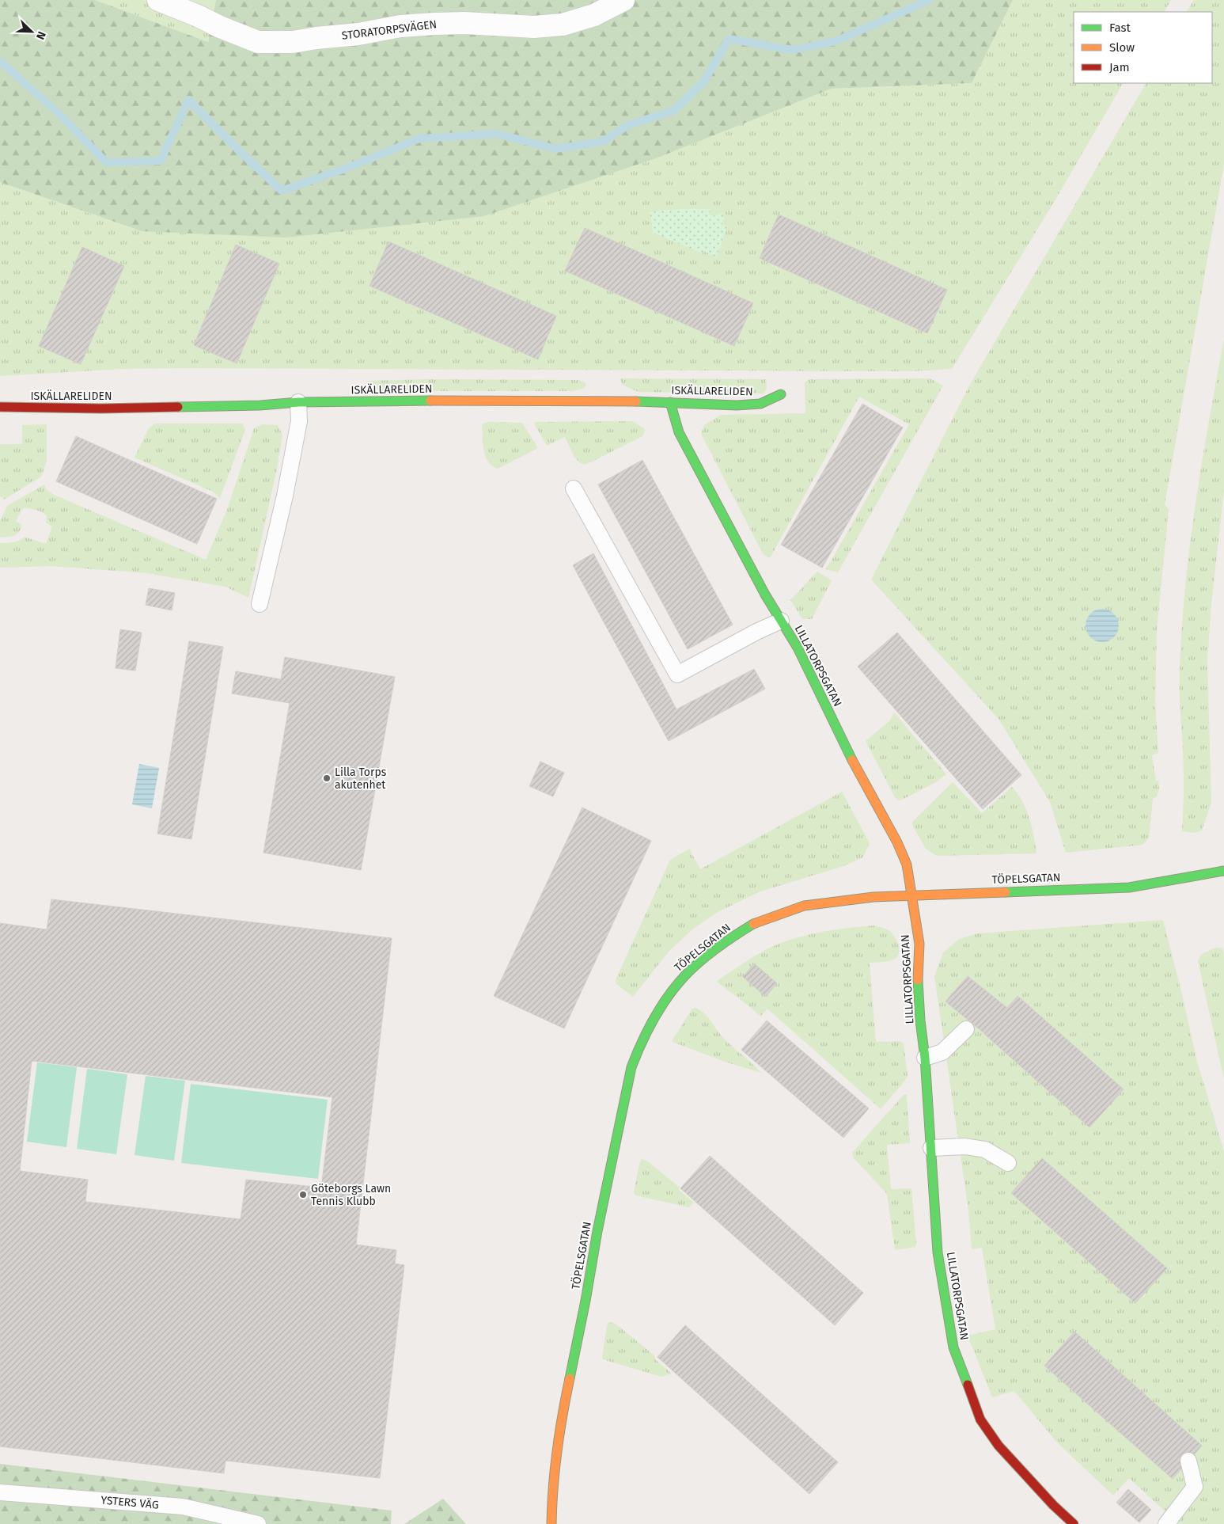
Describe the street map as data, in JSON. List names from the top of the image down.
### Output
{
  "streets": {
    "street": [
      "STORATORPSVÄGEN",
      "ISKÄLLARELIDEN",
      "LILLATORPSGATAN",
      "TÖPELSGATAN"
    ],
    "lane": ["YSTERS VÄG"]
  },
  "crossings": [
    ["ISKÄLLARELIDEN", "LILLATORPSGATAN"],
    ["LILLATORPSGATAN", "TÖPELSGATAN"]
  ],
  "places": ["Lilla Torps akutenhet", "Göteborgs Lawn Tennis Klubb"],
  "legend": ["Fast", "Slow", "Jam"],
  "north": "bottom right"
}
